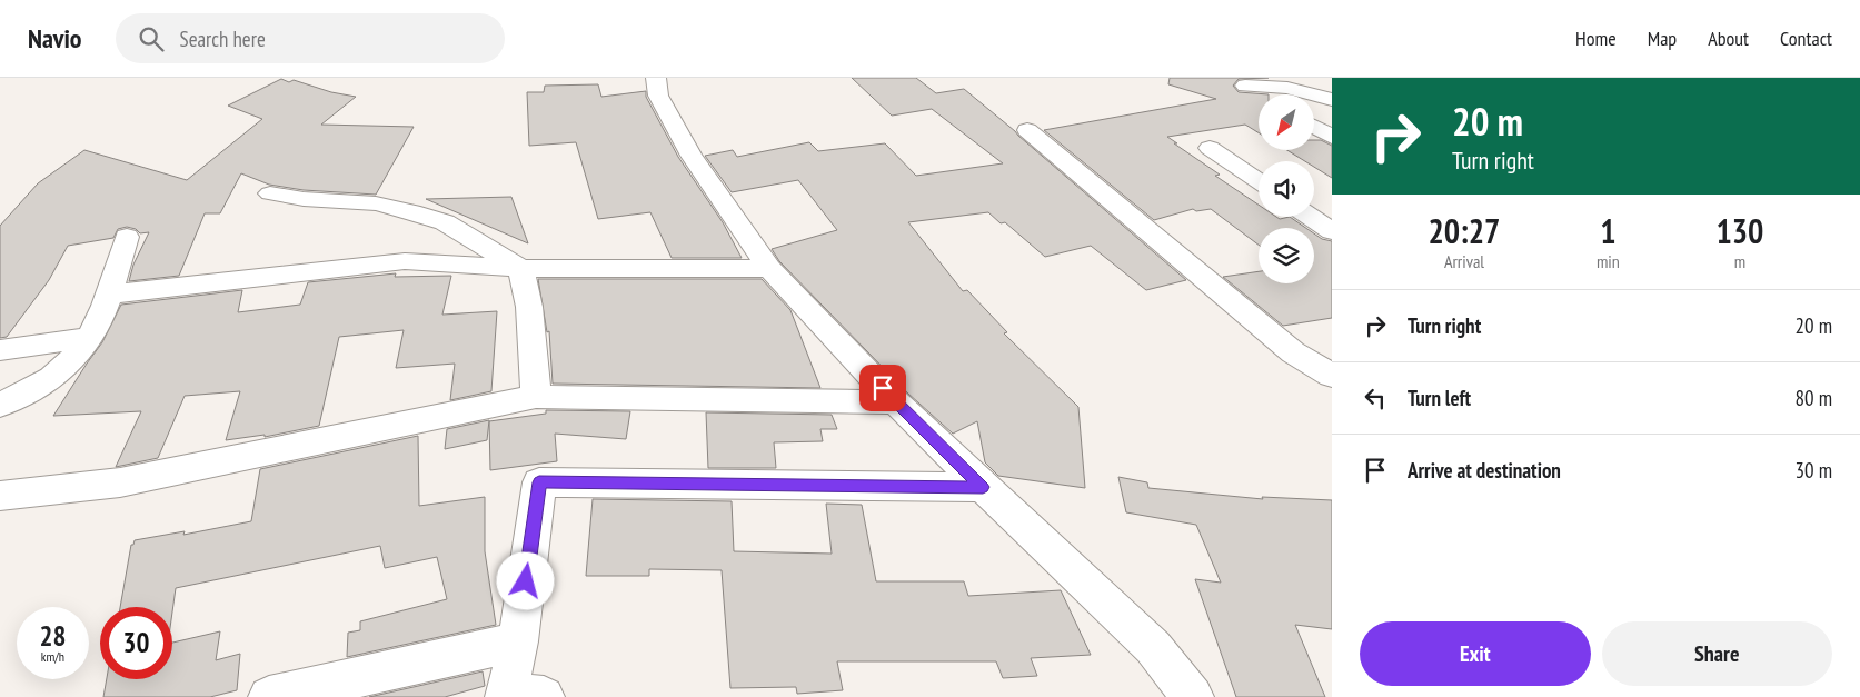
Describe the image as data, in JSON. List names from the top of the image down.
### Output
{
  "north": "bottom left",
  "page": {
    "header": "Navio",
    "search": "Search here",
    "nav": [
      "Home",
      "Map",
      "About",
      "Contact"
    ],
    "turn": ["20 m", "Turn right"],
    "eta": [
      "20:27",
      "Arrival",
      "1",
      "min",
      "130",
      "m"
    ],
    "list": [
      {
        "name": "Turn right",
        "value": "20 m"
      },
      {
        "name": "Turn left",
        "value": "80 m"
      },
      {
        "name": "Arrive at destination",
        "value": "30 m"
      }
    ],
    "speed": "28 km/h",
    "limit": "30",
    "buttons": ["Exit", "Share"]
  }
}
